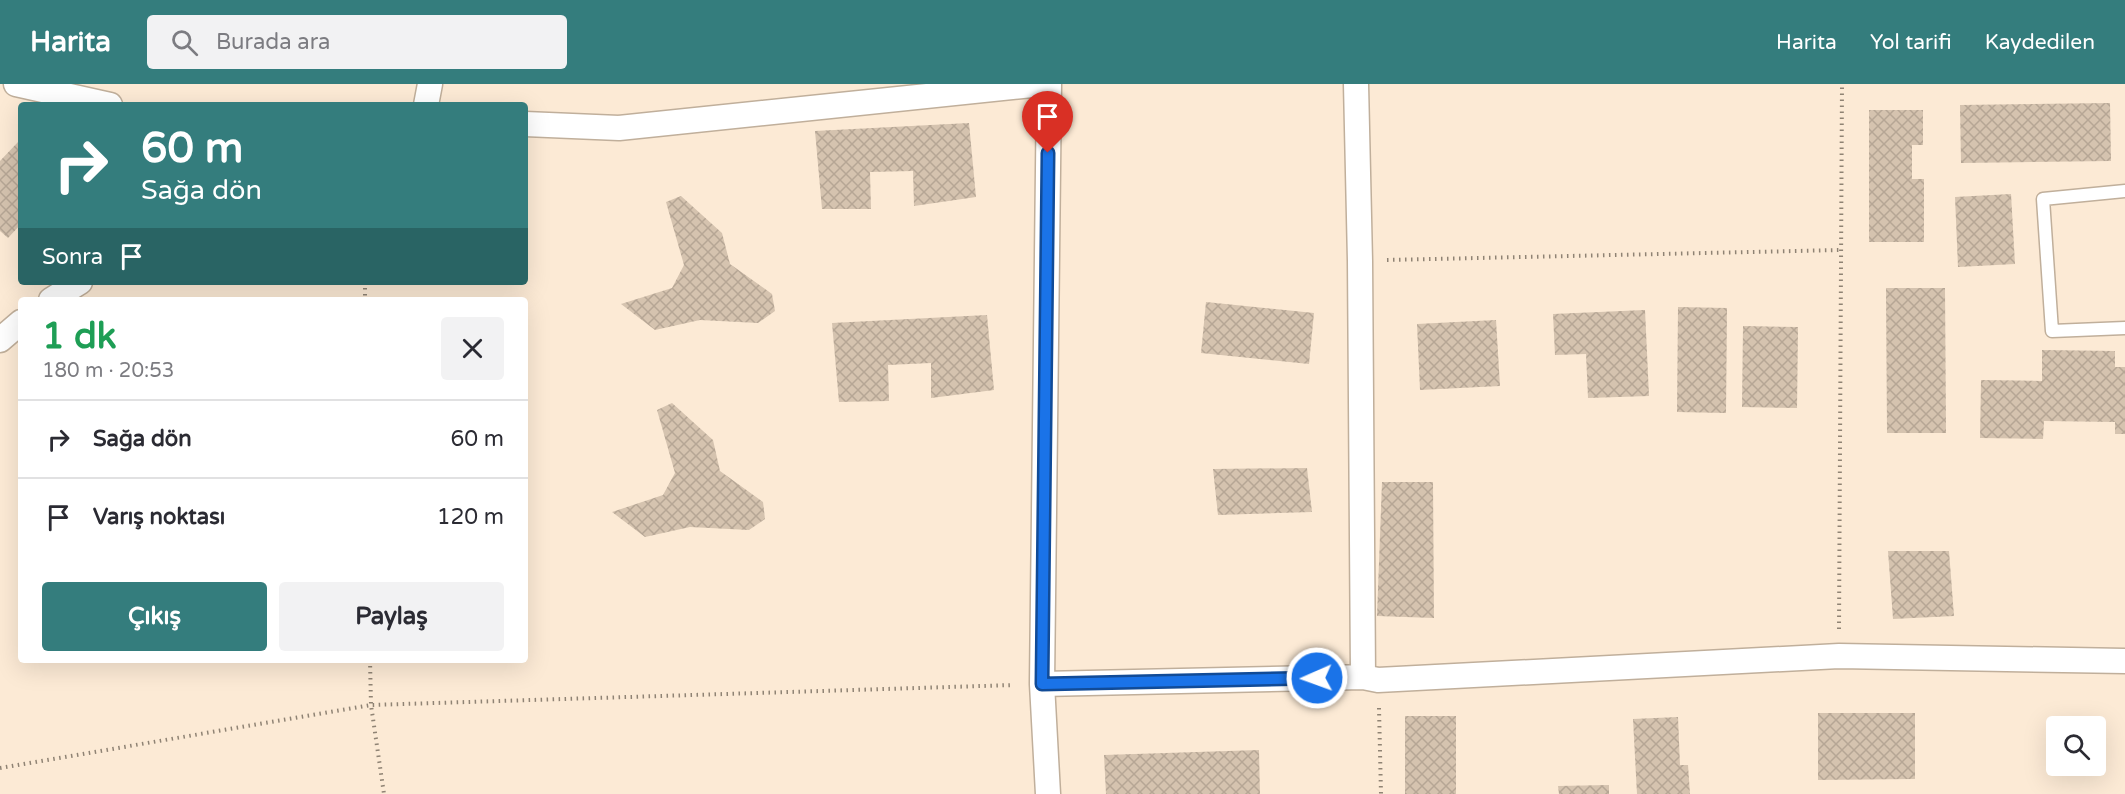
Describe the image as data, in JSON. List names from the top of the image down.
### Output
{
  "page": {
    "header": "Harita",
    "search": "Burada ara",
    "nav": ["Harita", "Yol tarifi", "Kaydedilen"],
    "turn": ["60 m", "Sağa dön"],
    "then": "Sonra",
    "heading": ["1 dk", "180 m · 20:53"],
    "list": [
      {
        "name": "Sağa dön",
        "value": "60 m"
      },
      {
        "name": "Varış noktası",
        "value": "120 m"
      }
    ],
    "buttons": ["Çıkış", "Paylaş"]
  }
}
